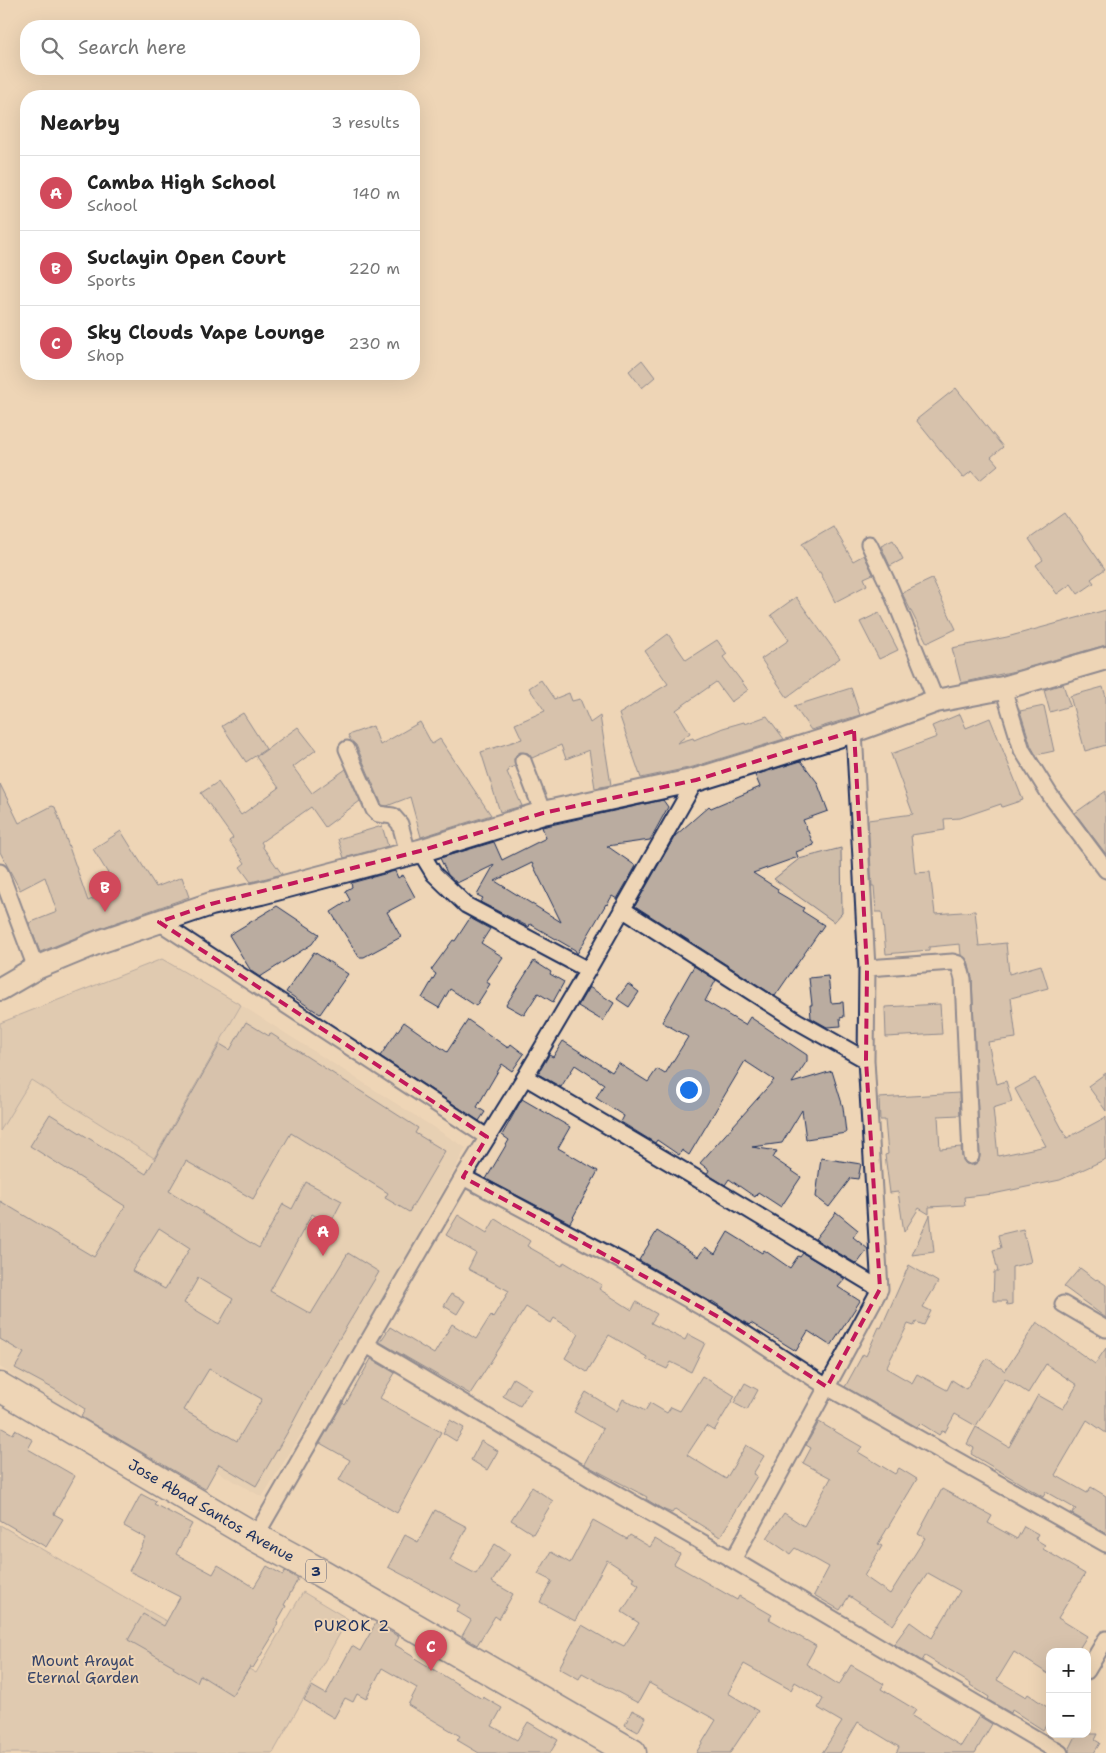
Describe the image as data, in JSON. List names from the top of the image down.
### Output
{
  "streets": {
    "highway": ["Jose Abad Santos Avenue", "3"]
  },
  "districts": ["PUROK 2"],
  "parks": ["Mount Arayat Eternal Garden"],
  "page": {
    "search": "Search here",
    "heading": ["Nearby", "3 results"],
    "list": [
      {
        "mark": "A",
        "name": "Camba High School",
        "note": "School",
        "value": "140 m"
      },
      {
        "mark": "B",
        "name": "Suclayin Open Court",
        "note": "Sports",
        "value": "220 m"
      },
      {
        "mark": "C",
        "name": "Sky Clouds Vape Lounge",
        "note": "Shop",
        "value": "230 m"
      }
    ],
    "pins": ["B", "A", "C"],
    "map_buttons": ["+", "−"]
  }
}
